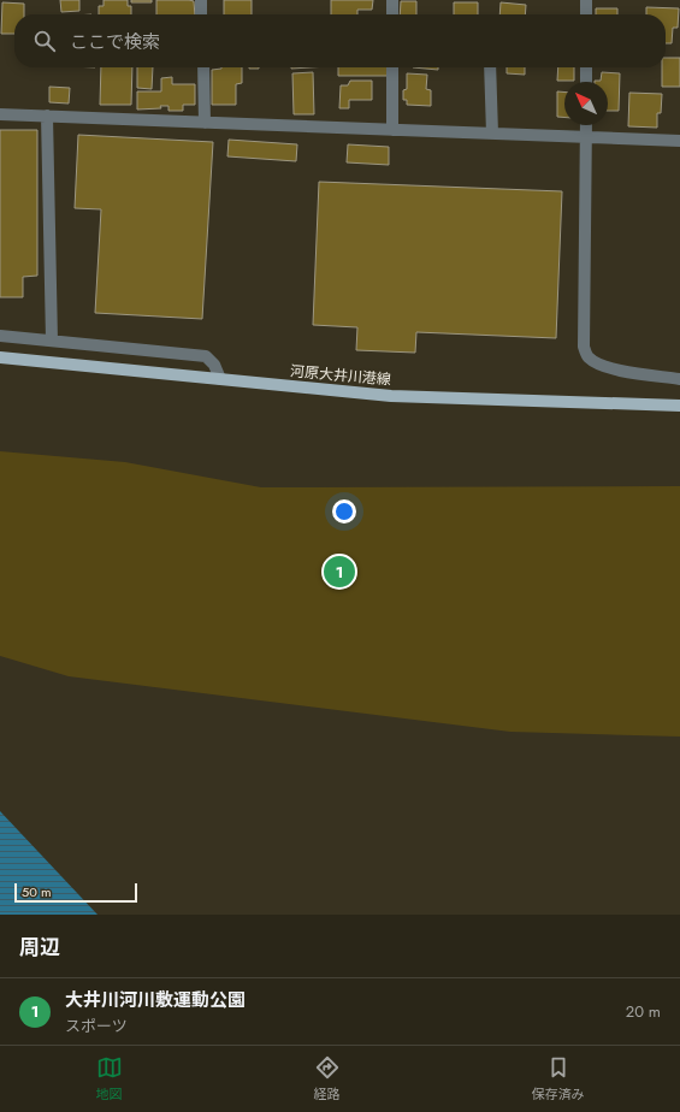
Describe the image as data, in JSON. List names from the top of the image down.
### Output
{
  "streets": {
    "main road": ["河原大井川港線"]
  },
  "scale_bar": "50 m",
  "north": "top left",
  "page": {
    "search": "ここで検索",
    "pins": "1",
    "scale": "50 m",
    "heading": "周辺",
    "list": [
      {
        "mark": "1",
        "name": "大井川河川敷運動公園",
        "note": "スポーツ",
        "value": "20 m"
      }
    ],
    "nav": ["地図", "経路", "保存済み"]
  }
}
